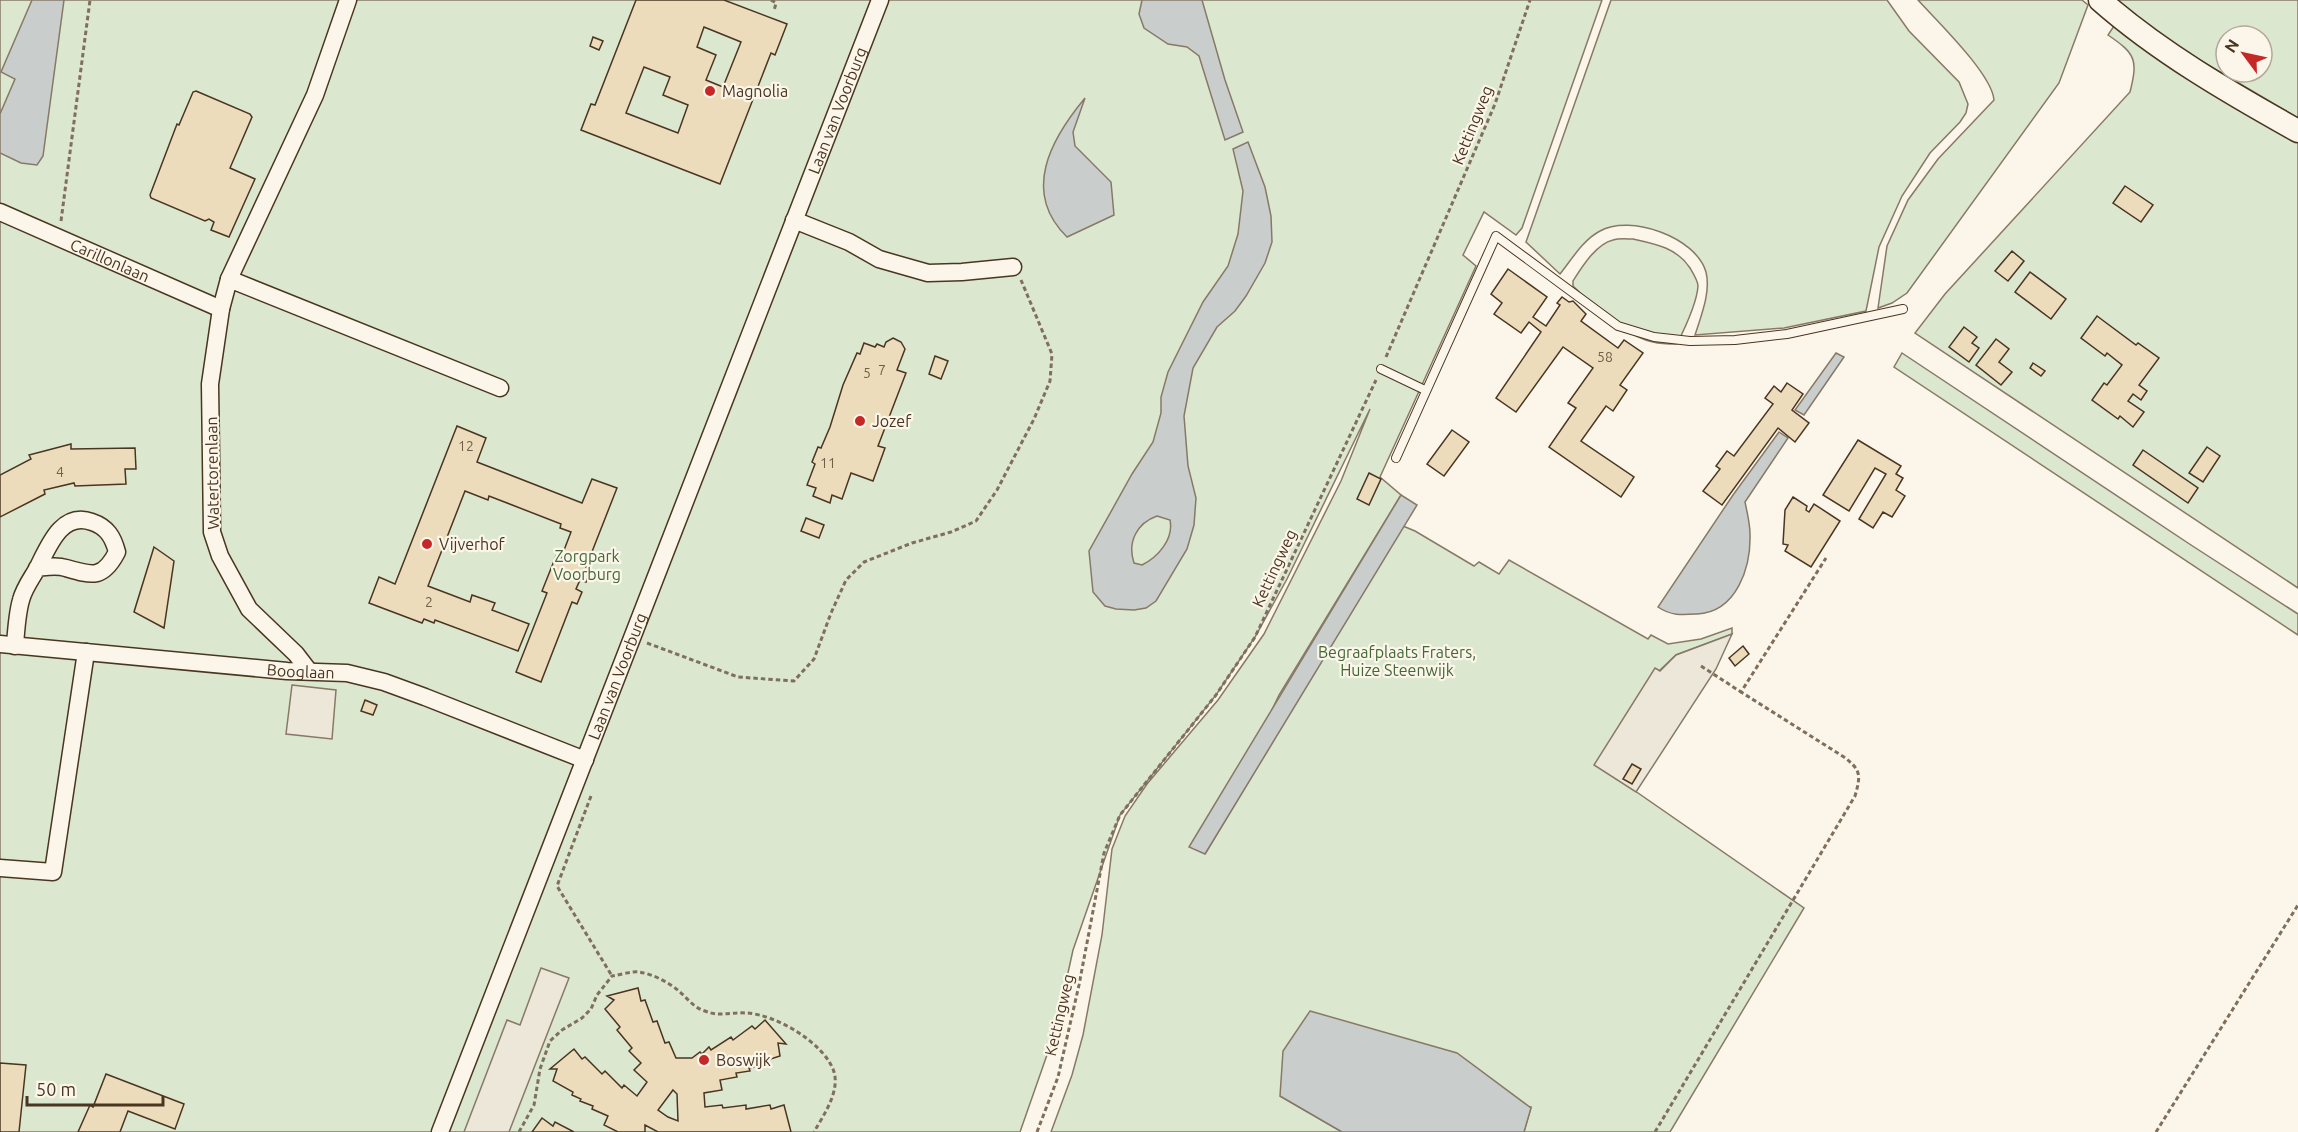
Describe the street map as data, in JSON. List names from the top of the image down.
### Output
{
  "streets": {
    "street": [
      "Laan van Voorburg",
      "Carillonlaan",
      "Watertorenlaan",
      "Booglaan"
    ],
    "path": ["Kettingweg"]
  },
  "crossings": [
    ["Laan van Voorburg", "Booglaan"],
    ["Carillonlaan", "Watertorenlaan"],
    ["Watertorenlaan", "Booglaan"]
  ],
  "parks": ["Zorgpark Voorburg", "Begraafplaats Fraters, Huize Steenwijk"],
  "places": [
    "Magnolia",
    "Jozef",
    "Vijverhof",
    "Boswijk"
  ],
  "house_numbers": [
    "58",
    "7",
    "5",
    "12",
    "11",
    "4",
    "2"
  ],
  "scale_bar": "50 m",
  "north": "top left"
}
